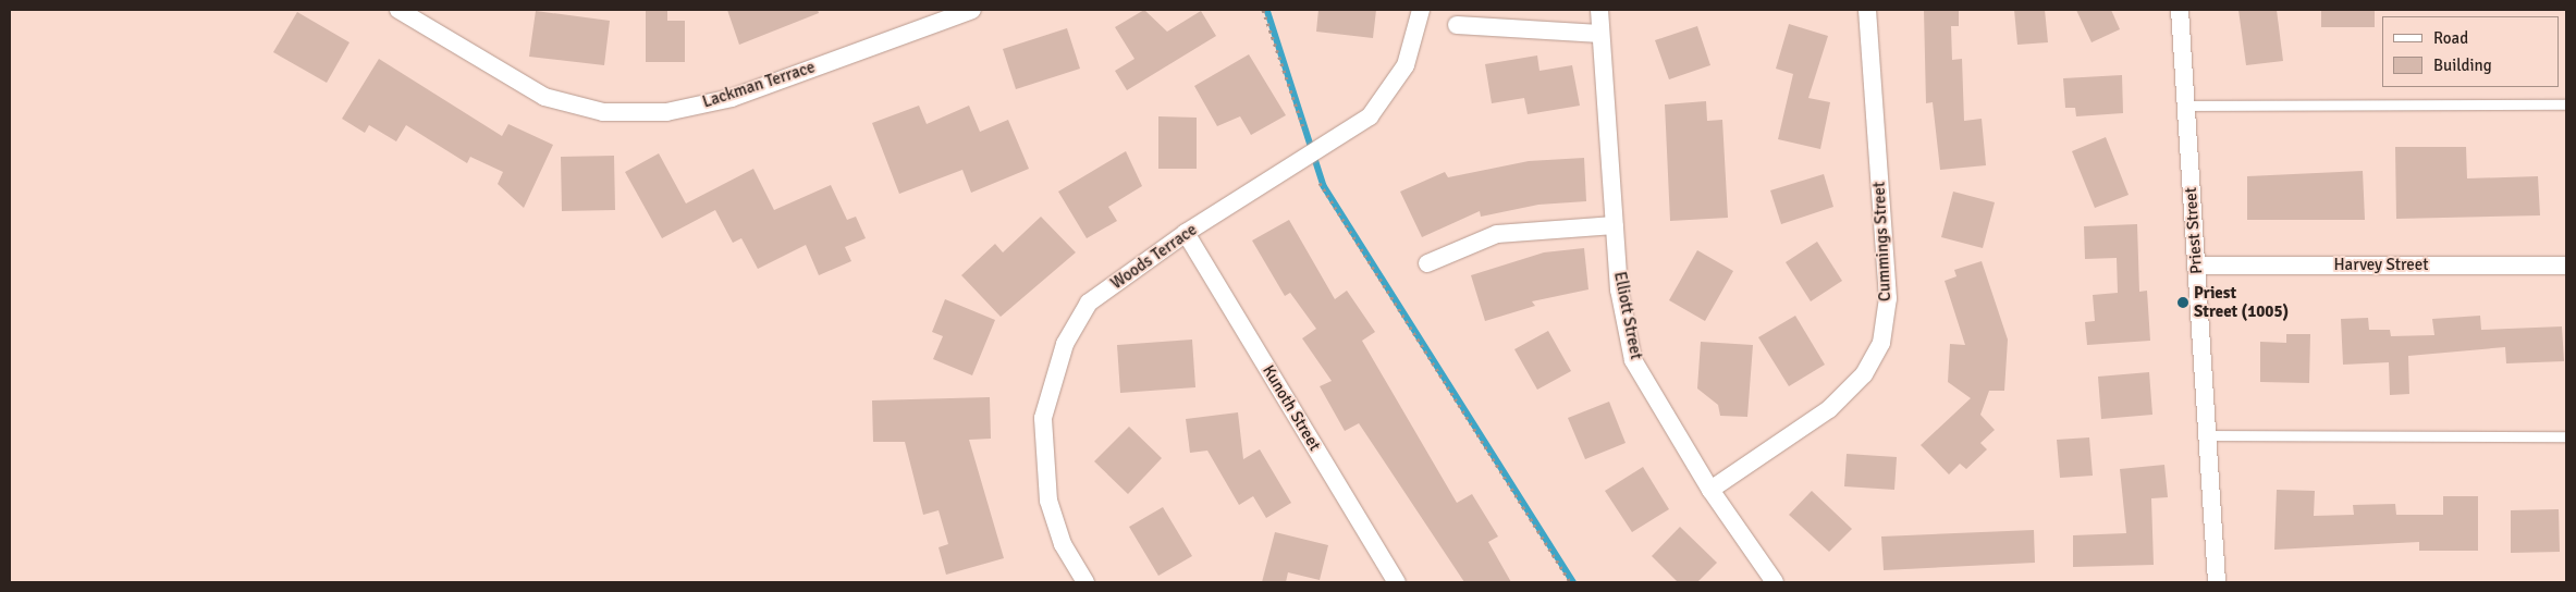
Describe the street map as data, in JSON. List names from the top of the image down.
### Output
{
  "streets": {
    "street": [
      "Lackman Terrace",
      "Priest Street",
      "Cummings Street",
      "Woods Terrace",
      "Harvey Street",
      "Elliott Street",
      "Kunoth Street"
    ]
  },
  "crossings": [
    ["Priest Street", "Harvey Street"],
    ["Cummings Street", "Elliott Street"],
    ["Woods Terrace", "Kunoth Street"]
  ],
  "places": ["Priest Street (1005)"],
  "legend": ["Road", "Building"]
}
